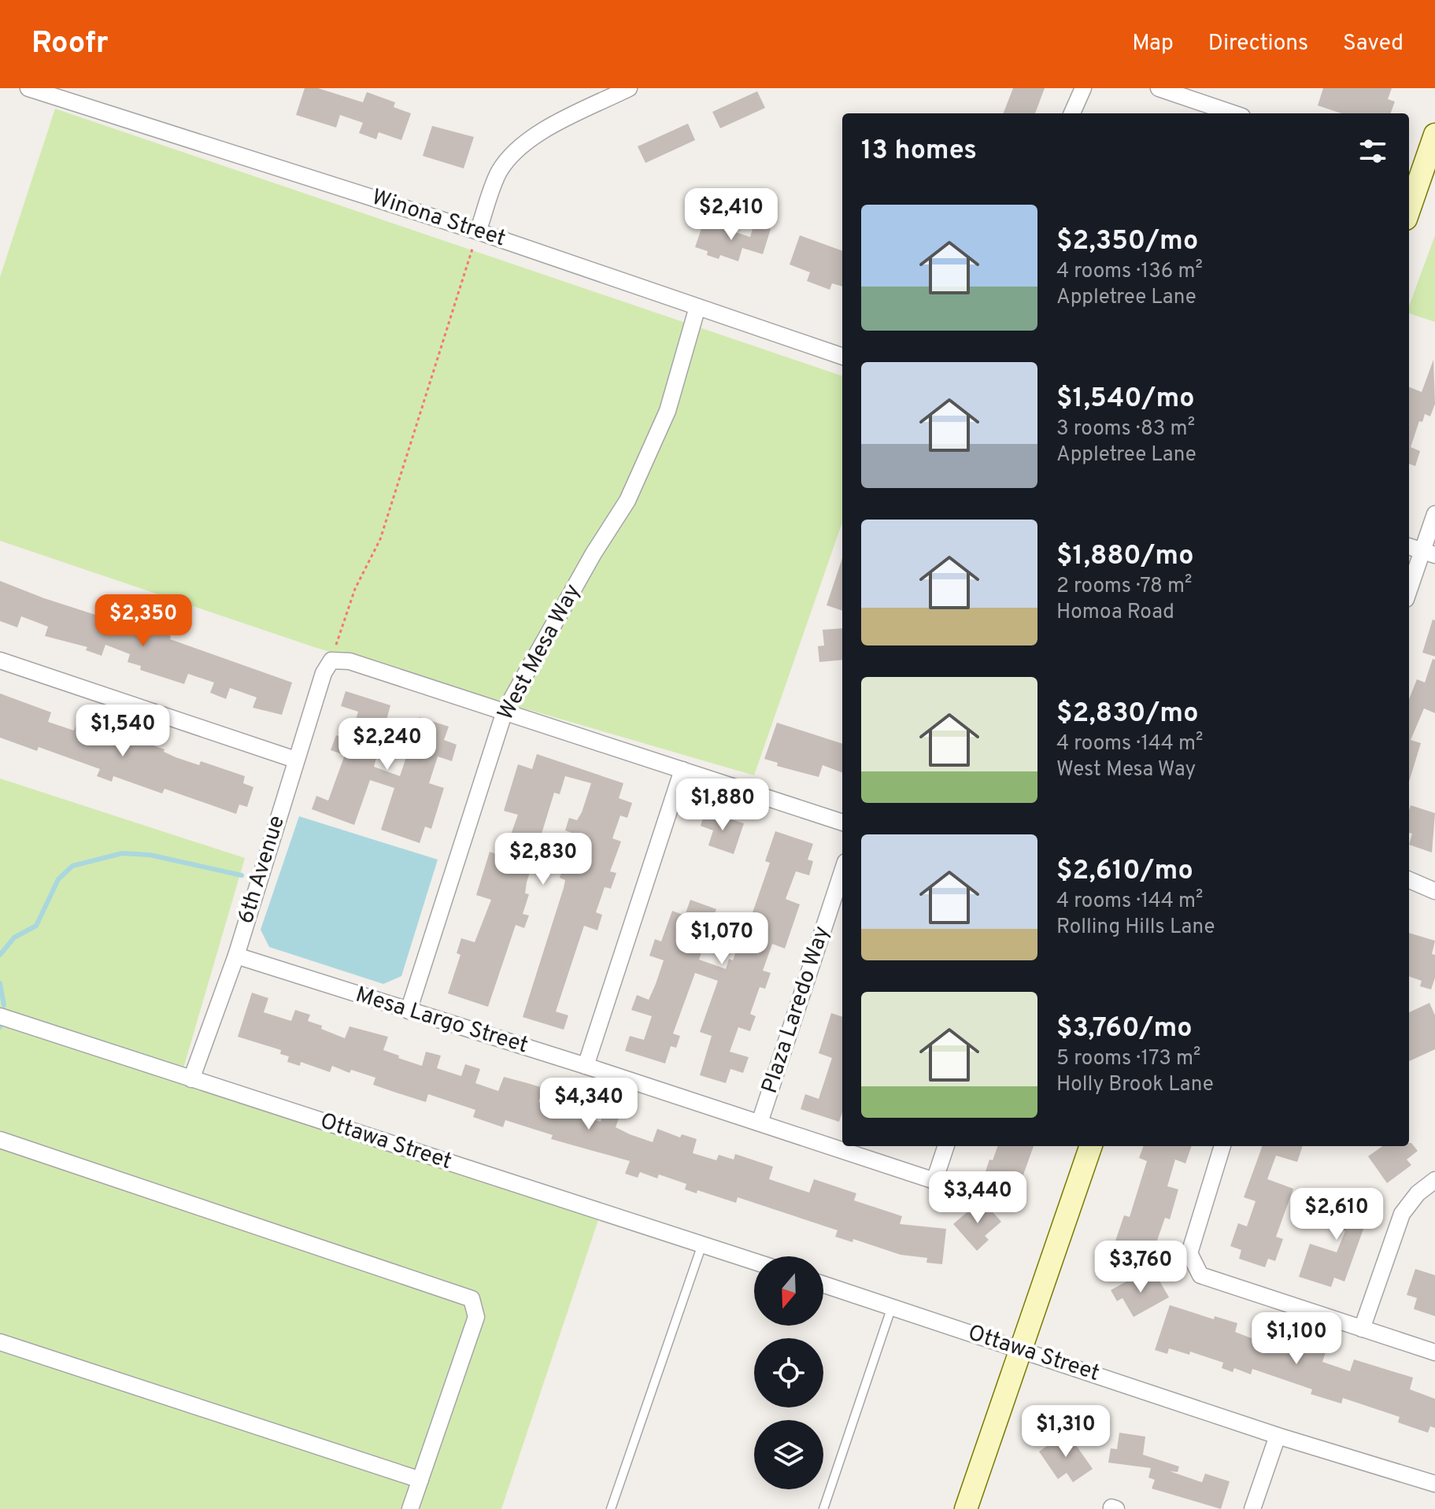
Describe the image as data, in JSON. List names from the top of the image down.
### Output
{
  "streets": {
    "street": [
      "Winona Street",
      "West Mesa Way",
      "6th Avenue",
      "Plaza Laredo Way",
      "Mesa Largo Street",
      "Ottawa Street"
    ]
  },
  "crossings": [
    ["Winona Street", "West Mesa Way"],
    ["West Mesa Way", "Mesa Largo Street"],
    ["6th Avenue", "Mesa Largo Street"],
    ["6th Avenue", "Ottawa Street"],
    ["Plaza Laredo Way", "Mesa Largo Street"]
  ],
  "north": "bottom",
  "page": {
    "header": "Roofr",
    "nav": ["Map", "Directions", "Saved"],
    "heading": "13 homes",
    "price": [
      "$2,410",
      "$2,350",
      "$1,540",
      "$2,240",
      "$1,880",
      "$2,830",
      "$1,070",
      "$4,340",
      "$3,440",
      "$2,610",
      "$3,760",
      "$1,100",
      "$1,310"
    ],
    "list": [
      {
        "name": "$2,350/mo",
        "note": "4 rooms · 136 m² · Appletree Lane"
      },
      {
        "name": "$1,540/mo",
        "note": "3 rooms · 83 m² · Appletree Lane"
      },
      {
        "name": "$1,880/mo",
        "note": "2 rooms · 78 m² · Homoa Road"
      },
      {
        "name": "$2,830/mo",
        "note": "4 rooms · 144 m² · West Mesa Way"
      },
      {
        "name": "$2,610/mo",
        "note": "4 rooms · 144 m² · Rolling Hills Lane"
      },
      {
        "name": "$3,760/mo",
        "note": "5 rooms · 173 m² · Holly Brook Lane"
      }
    ]
  }
}
